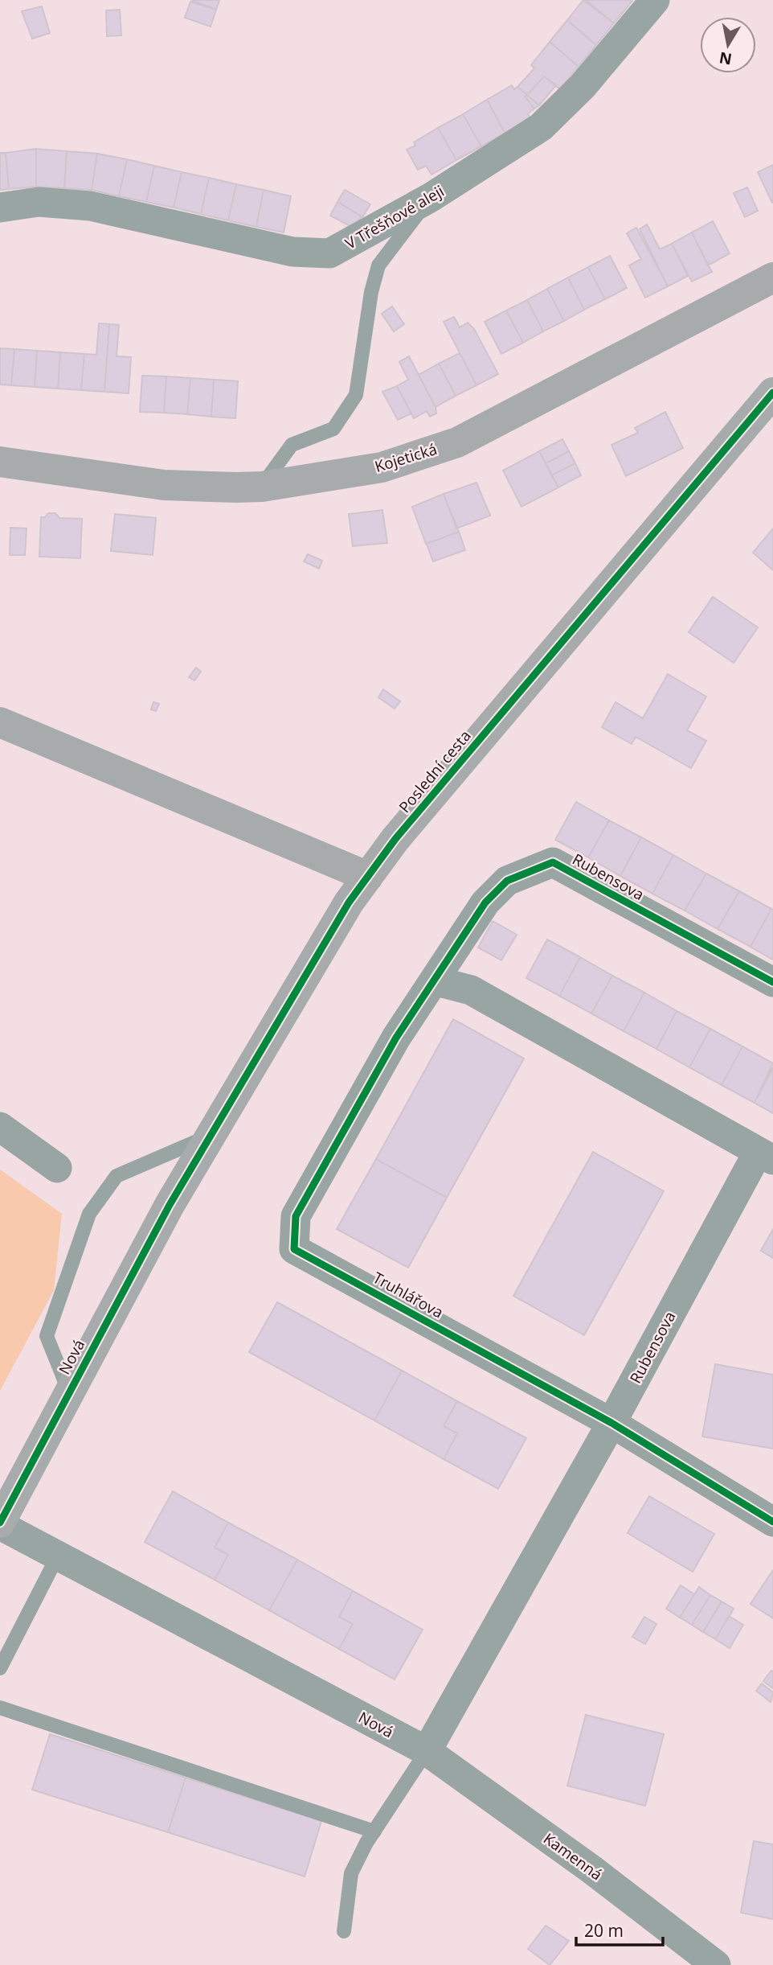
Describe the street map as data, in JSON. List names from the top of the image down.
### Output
{
  "streets": {
    "street": [
      "V Třešňové aleji",
      "Kojetická",
      "Poslední cesta",
      "Rubensova",
      "Truhlářova",
      "Nová",
      "Kamenná"
    ]
  },
  "crossings": [
    ["Poslední cesta", "Nová"],
    ["Rubensova", "Truhlářova"],
    ["Nová", "Kamenná"]
  ],
  "scale_bar": "20 m",
  "north": "bottom"
}
